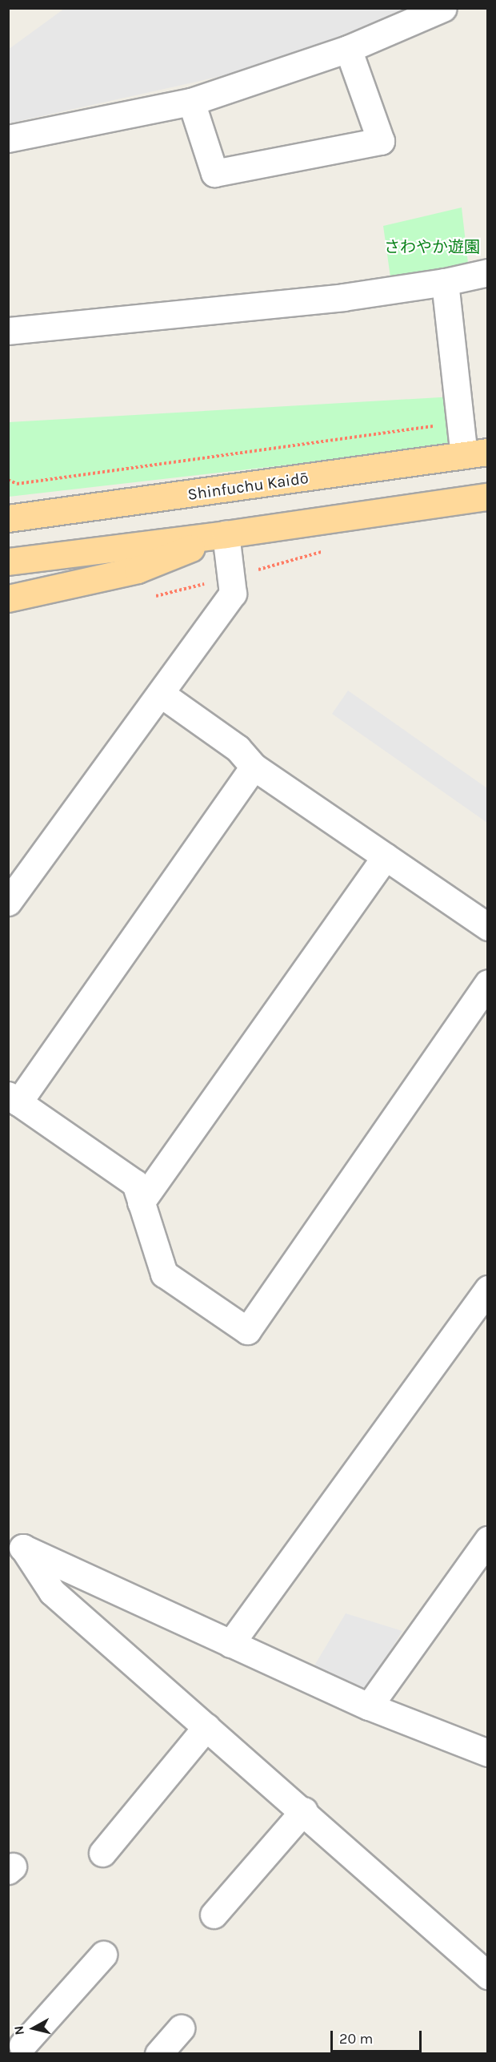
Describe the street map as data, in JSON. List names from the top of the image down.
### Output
{
  "streets": {
    "main road": ["Shinfuchu Kaidō"]
  },
  "parks": ["さわやか遊園"],
  "scale_bar": "20 m",
  "north": "left"
}
